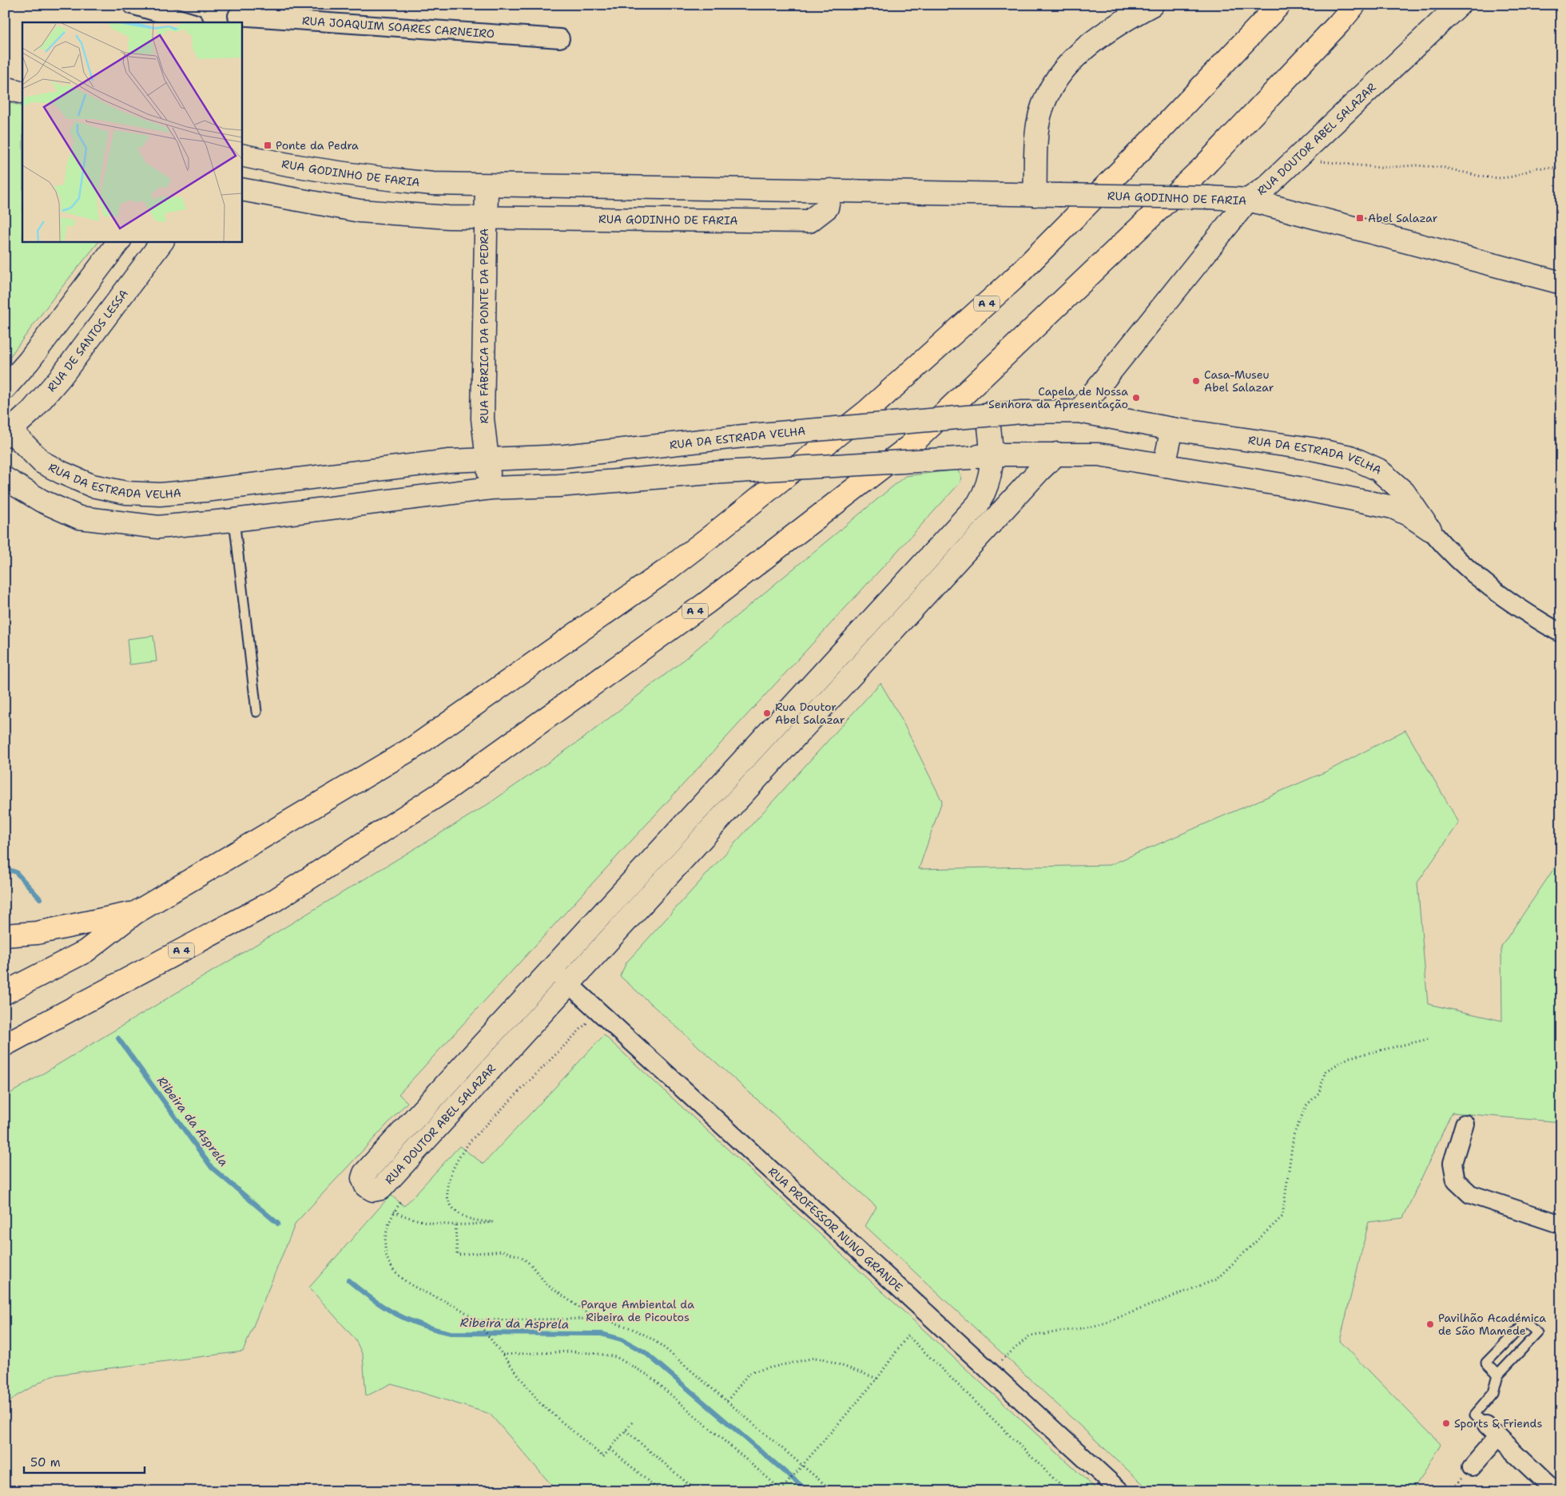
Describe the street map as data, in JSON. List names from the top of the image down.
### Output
{
  "streets": {
    "highway": ["A 4"],
    "street": [
      "RUA JOAQUIM SOARES CARNEIRO",
      "RUA DOUTOR ABEL SALAZAR",
      "RUA GODINHO DE FARIA",
      "RUA FÁBRICA DA PONTE DA PEDRA",
      "RUA DE SANTOS LESSA",
      "RUA DA ESTRADA VELHA",
      "RUA PROFESSOR NUNO GRANDE"
    ]
  },
  "crossings": [
    ["RUA DOUTOR ABEL SALAZAR", "RUA GODINHO DE FARIA"],
    ["RUA DOUTOR ABEL SALAZAR", "RUA DA ESTRADA VELHA"],
    ["RUA DOUTOR ABEL SALAZAR", "RUA PROFESSOR NUNO GRANDE"],
    ["RUA GODINHO DE FARIA", "RUA FÁBRICA DA PONTE DA PEDRA"],
    ["RUA FÁBRICA DA PONTE DA PEDRA", "RUA DA ESTRADA VELHA"],
    ["RUA DE SANTOS LESSA", "RUA DA ESTRADA VELHA"]
  ],
  "water": ["Ribeira da Asprela"],
  "parks": ["Parque Ambiental da Ribeira de Picoutos"],
  "places": {
    "transit": ["Ponte da Pedra", "Abel Salazar"],
    "other": [
      "Casa-Museu Abel Salazar",
      "Capela de Nossa Senhora da Apresentação",
      "Rua Doutor Abel Salazar",
      "Pavilhão Académica de São Mamede",
      "Sports & Friends"
    ]
  },
  "scale_bar": "50 m"
}
